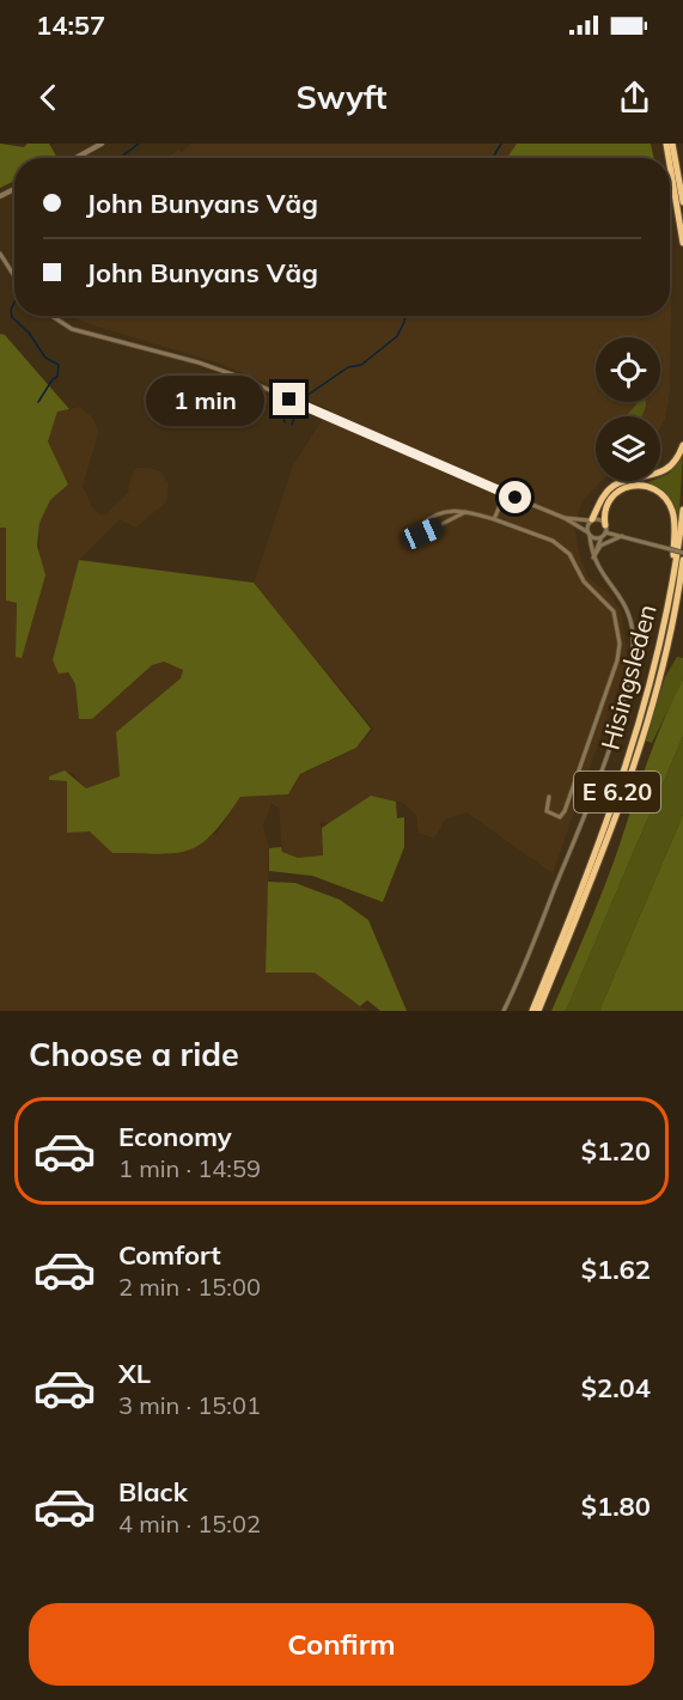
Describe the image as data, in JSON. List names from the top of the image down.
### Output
{
  "streets": {
    "highway": ["Hisingsleden", "E 6.20"]
  },
  "page": {
    "status": "14:57",
    "header": "Swyft",
    "banner": ["John Bunyans Väg", "John Bunyans Väg"],
    "bubble": "1 min",
    "heading": "Choose a ride",
    "list": [
      {
        "name": "Economy",
        "note": "1 min · 14:59",
        "value": "$1.20"
      },
      {
        "name": "Comfort",
        "note": "2 min · 15:00",
        "value": "$1.62"
      },
      {
        "name": "XL",
        "note": "3 min · 15:01",
        "value": "$2.04"
      },
      {
        "name": "Black",
        "note": "4 min · 15:02",
        "value": "$1.80"
      }
    ],
    "buttons": "Confirm"
  }
}
